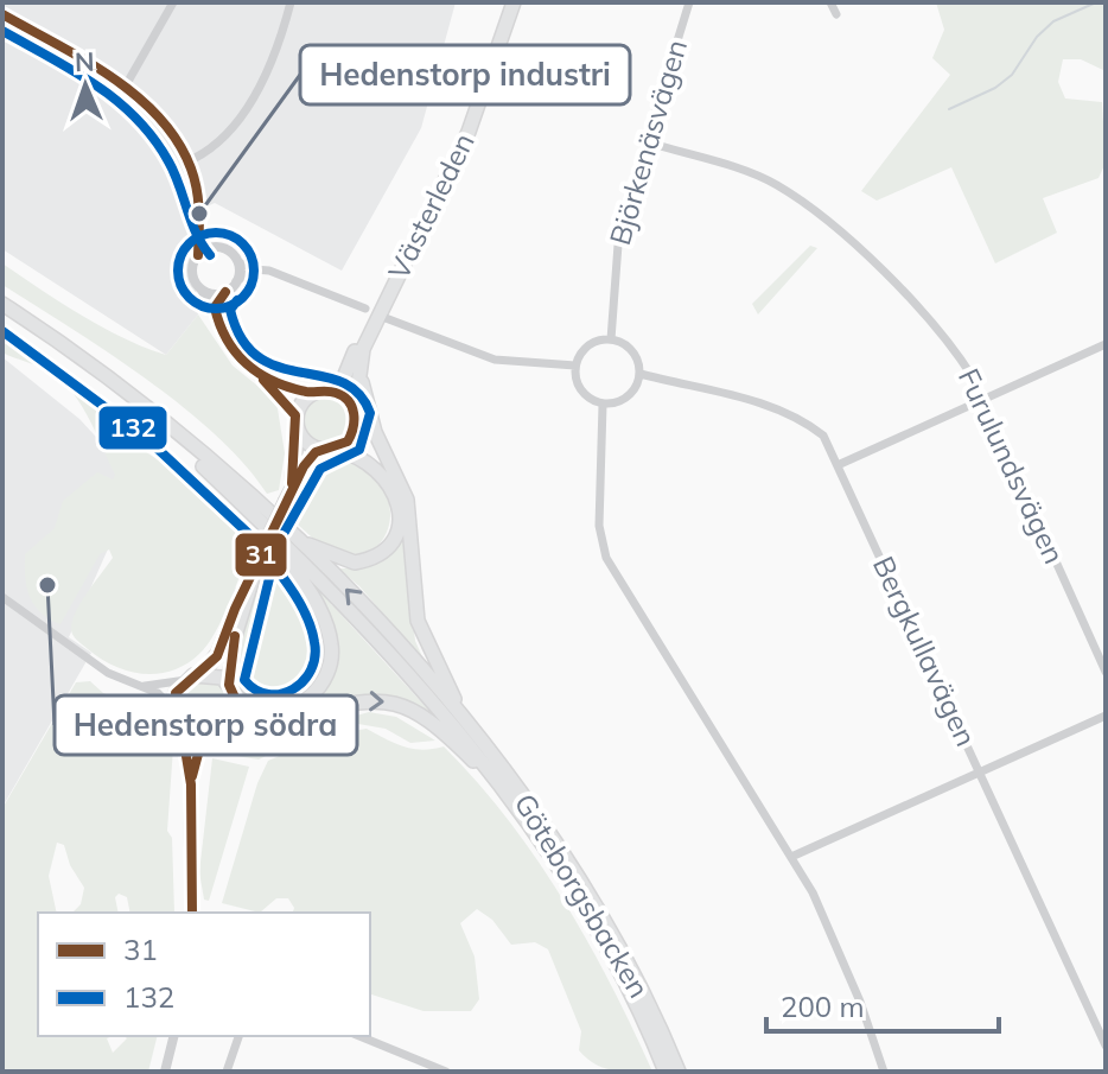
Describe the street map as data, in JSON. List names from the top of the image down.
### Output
{
  "streets": {
    "highway": ["Västerleden", "Göteborgsbacken"],
    "street": ["Björkenäsvägen", "Furulundsvägen", "Bergkullavägen"]
  },
  "crossings": [
    ["Björkenäsvägen", "Furulundsvägen"],
    ["Björkenäsvägen", "Bergkullavägen"]
  ],
  "places": ["Hedenstorp industri", "Hedenstorp södra"],
  "lines": ["transit line 31", "transit line 132"],
  "legend": ["31", "132"],
  "scale_bar": "200 m",
  "north": "top"
}
